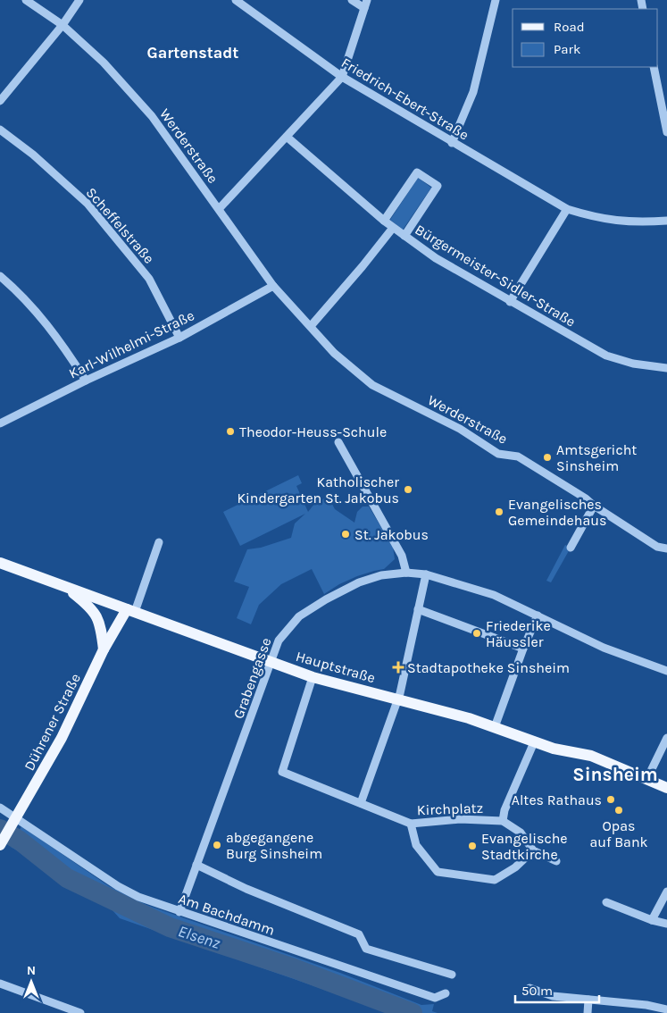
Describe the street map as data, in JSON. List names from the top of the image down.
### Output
{
  "streets": {
    "main road": ["Hauptstraße", "Dührener Straße"],
    "street": [
      "Friedrich-Ebert-Straße",
      "Werderstraße",
      "Scheffelstraße",
      "Bürgermeister-Sidler-Straße",
      "Karl-Wilhelmi-Straße",
      "Grabengasse",
      "Kirchplatz",
      "Am Bachdamm"
    ]
  },
  "crossings": [
    ["Werderstraße", "Karl-Wilhelmi-Straße"],
    ["Scheffelstraße", "Karl-Wilhelmi-Straße"],
    ["Hauptstraße", "Grabengasse"],
    ["Hauptstraße", "Dührener Straße"],
    ["Grabengasse", "Am Bachdamm"],
    ["Dührener Straße", "Am Bachdamm"]
  ],
  "districts": ["Gartenstadt", "Sinsheim"],
  "water": ["Elsenz"],
  "places": {
    "other": [
      "Theodor-Heuss-Schule",
      "Amtsgericht Sinsheim",
      "Katholischer Kindergarten St. Jakobus",
      "Evangelisches Gemeindehaus",
      "St. Jakobus",
      "Friederike Häussler",
      "Altes Rathaus",
      "Opas auf Bank",
      "abgegangene Burg Sinsheim",
      "Evangelische Stadtkirche"
    ],
    "health": ["Stadtapotheke Sinsheim"]
  },
  "legend": ["Road", "Park"],
  "scale_bar": "50 m",
  "north": "top"
}
